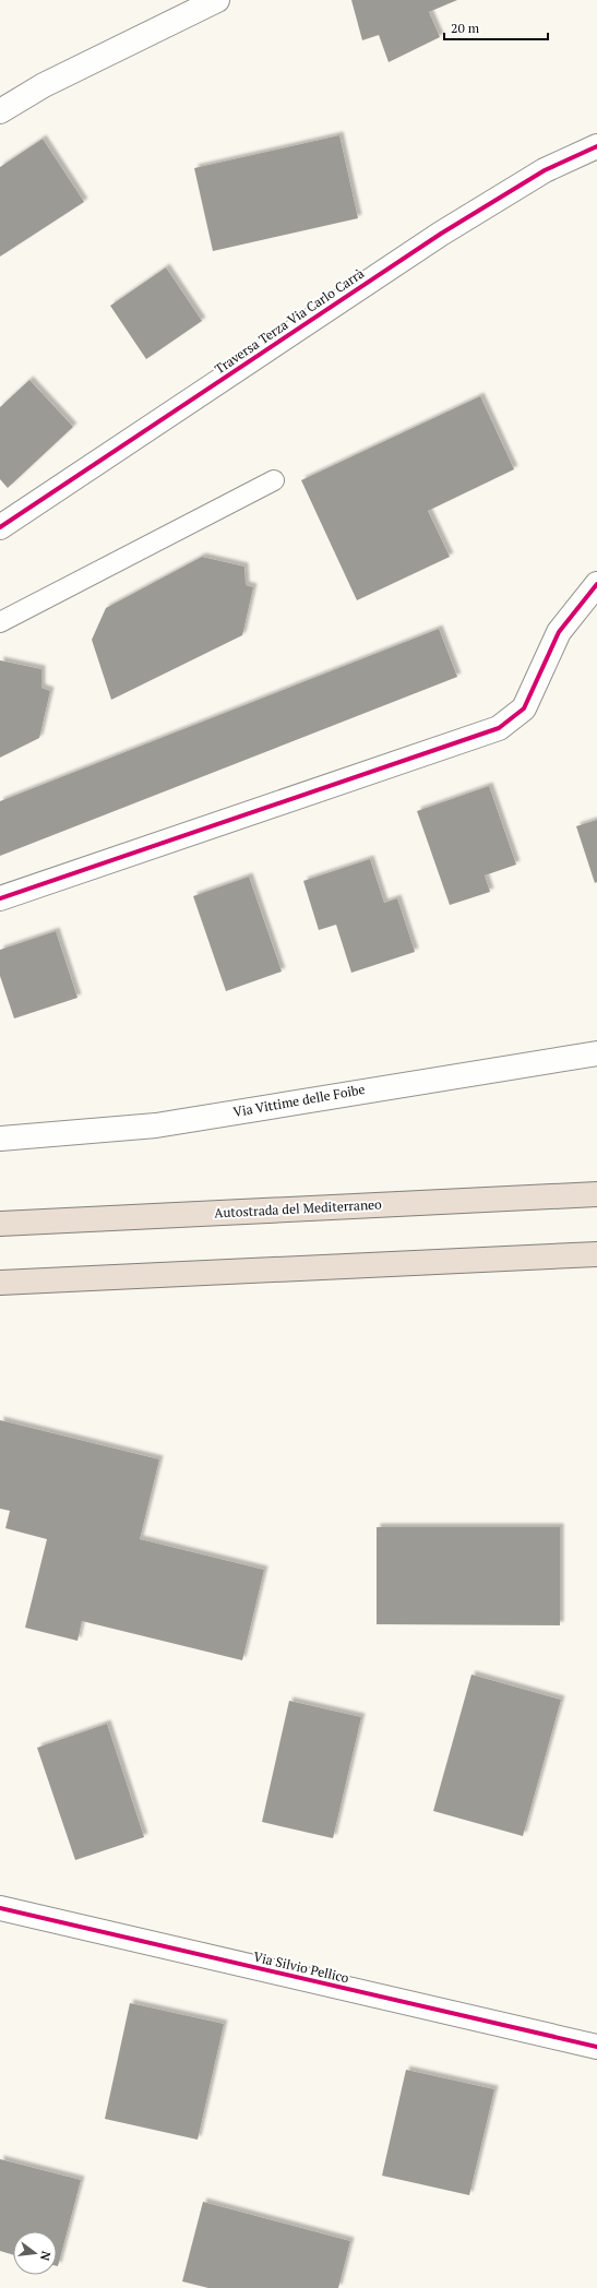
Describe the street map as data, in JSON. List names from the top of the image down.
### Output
{
  "streets": {
    "highway": ["Autostrada del Mediterraneo"],
    "street": ["Traversa Terza Via Carlo Carrà", "Via Vittime delle Foibe", "Via Silvio Pellico"]
  },
  "scale_bar": "20 m",
  "north": "right"
}
